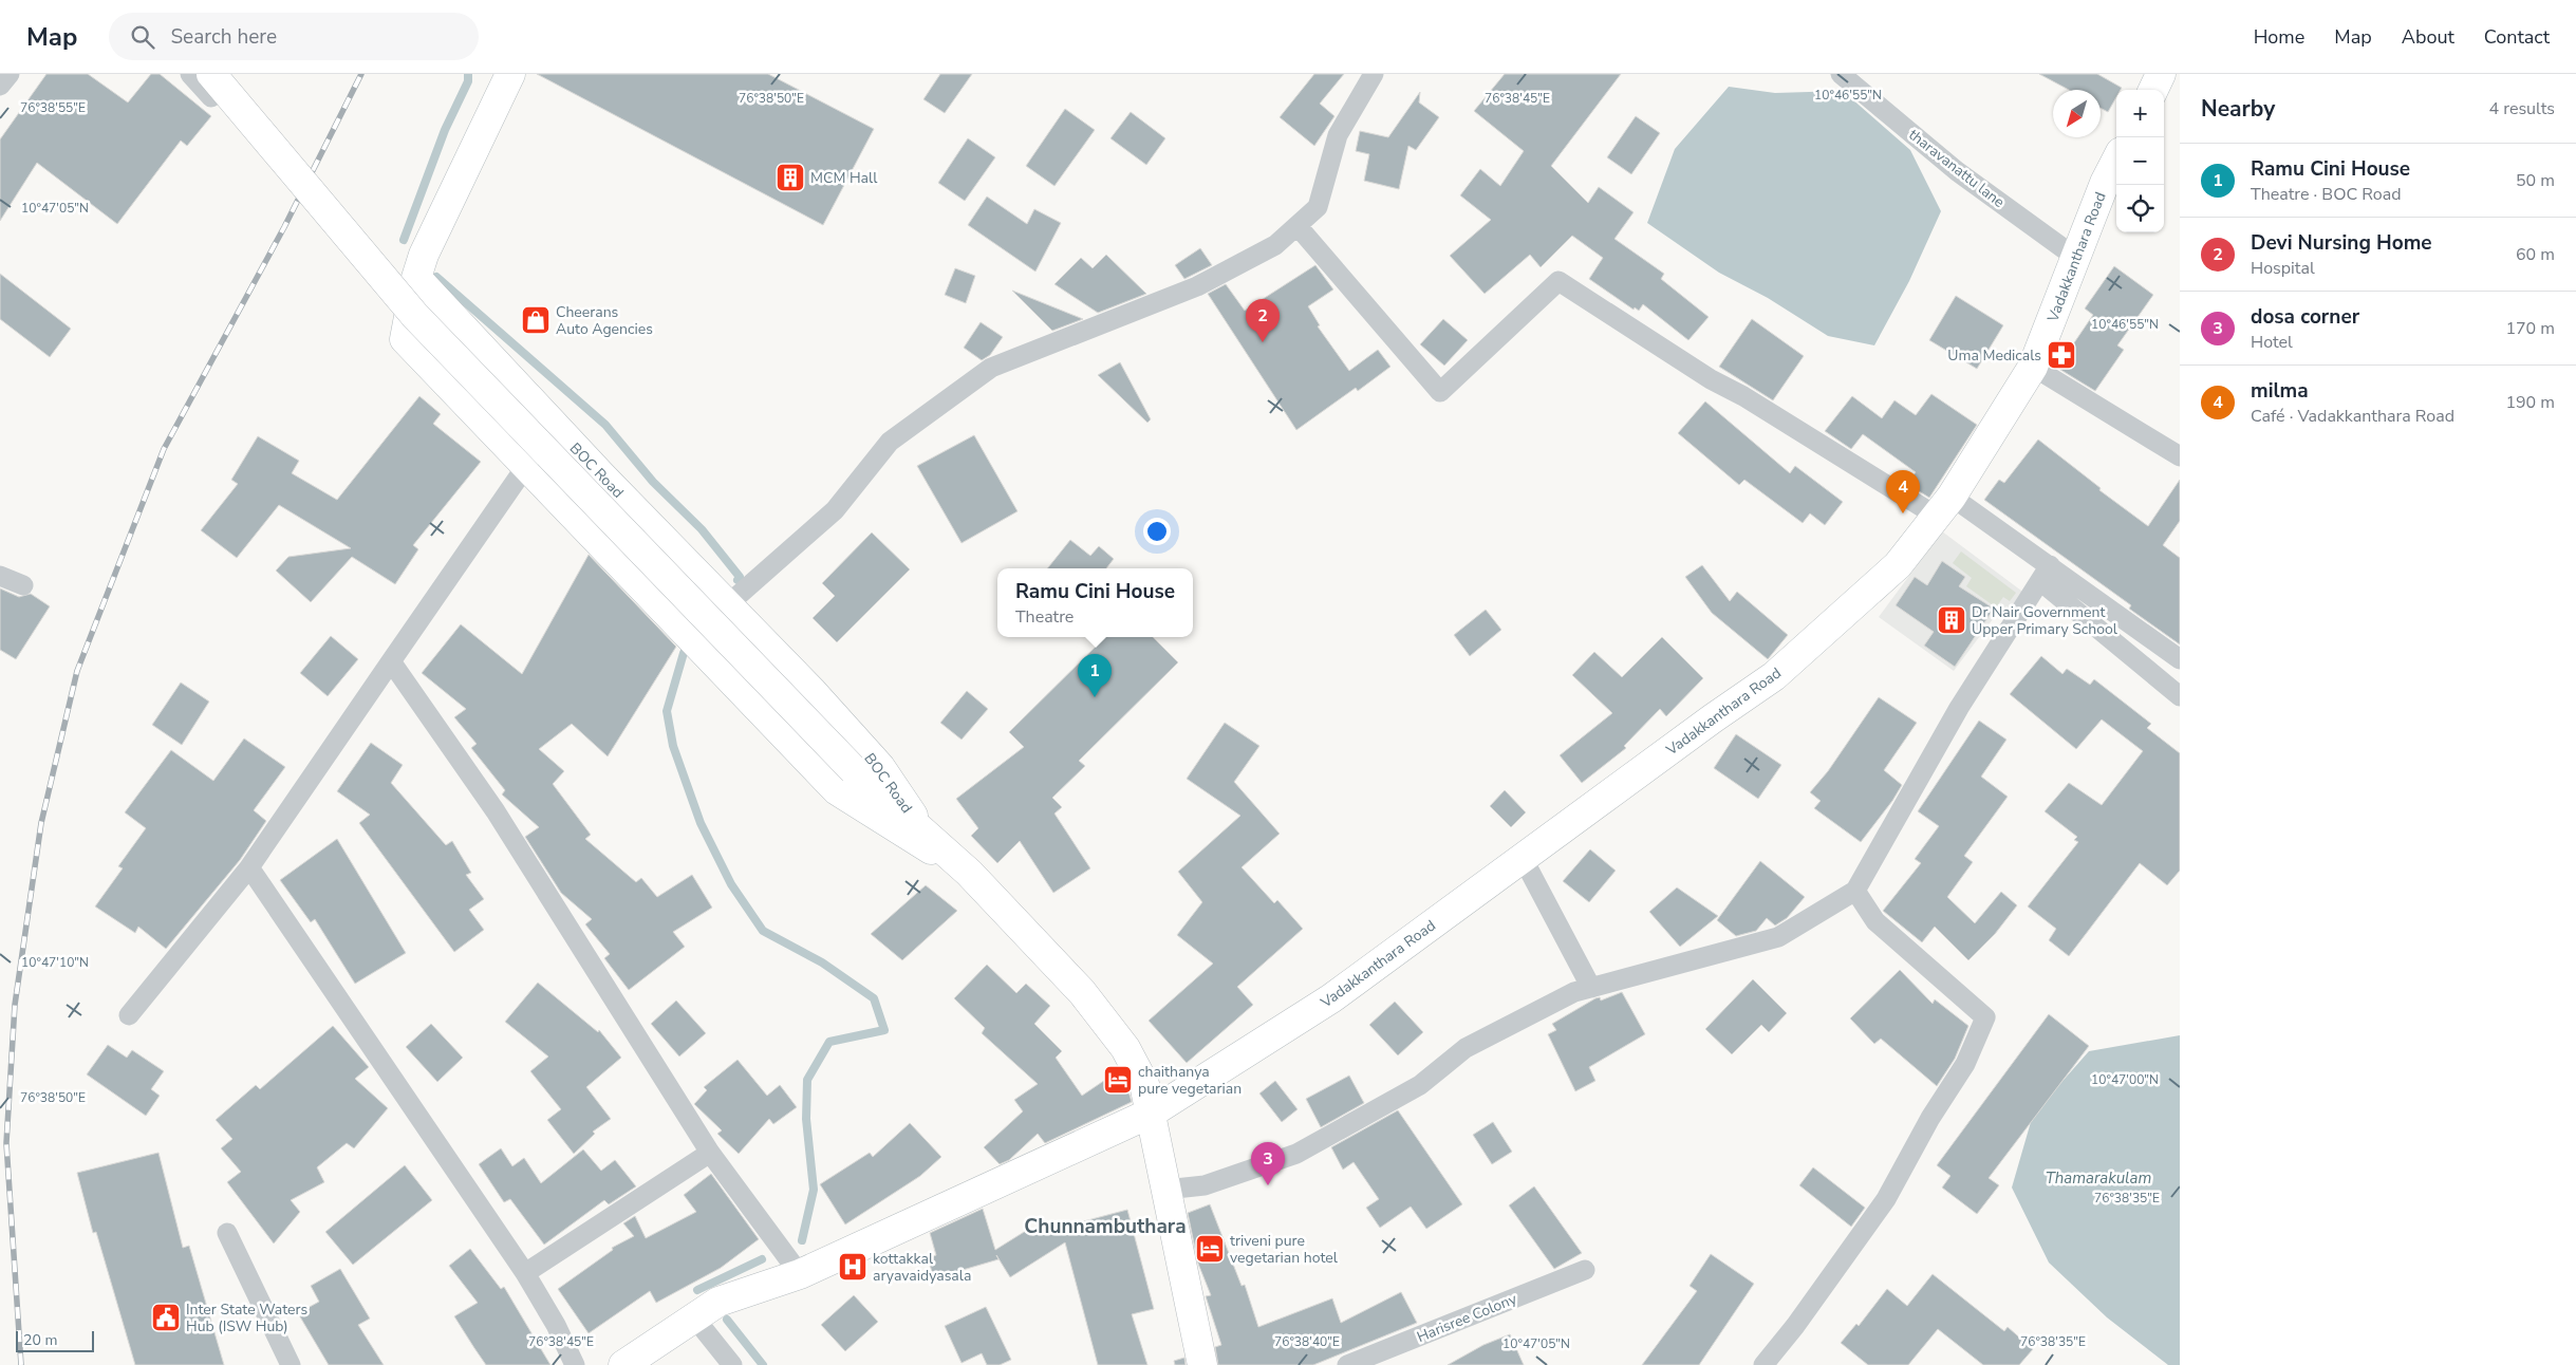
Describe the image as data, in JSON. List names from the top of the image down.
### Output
{
  "streets": {
    "street": [
      "tharavanattu lane",
      "Vadakkanthara Road",
      "BOC Road",
      "Harisree Colony"
    ]
  },
  "crossings": [
    ["tharavanattu lane", "Vadakkanthara Road"]
  ],
  "districts": ["Chunnambuthara"],
  "water": ["Thamarakulam"],
  "places": {
    "building": ["MCM Hall", "Dr Nair Government Upper Primary School"],
    "shop": ["Cheerans Auto Agencies"],
    "pharmacy": ["Uma Medicals"],
    "hotel": ["chaithanya pure vegetarian", "triveni pure vegetarian hotel"],
    "hospital": ["kottakkal aryavaidyasala"],
    "public building": ["Inter State Waters Hub (ISW Hub)"]
  },
  "scale_bar": "20 m",
  "north": "bottom left",
  "page": {
    "header": "Map",
    "search": "Search here",
    "nav": [
      "Home",
      "Map",
      "About",
      "Contact"
    ],
    "heading": ["Nearby", "4 results"],
    "map_buttons": ["+", "−"],
    "list": [
      {
        "mark": "1",
        "name": "Ramu Cini House",
        "note": "Theatre · BOC Road",
        "value": "50 m"
      },
      {
        "mark": "2",
        "name": "Devi Nursing Home",
        "note": "Hospital",
        "value": "60 m"
      },
      {
        "mark": "3",
        "name": "dosa corner",
        "note": "Hotel",
        "value": "170 m"
      },
      {
        "mark": "4",
        "name": "milma",
        "note": "Café · Vadakkanthara Road",
        "value": "190 m"
      }
    ],
    "pins": [
      "2",
      "4",
      "1",
      "3"
    ],
    "popup": ["Ramu Cini House", "Theatre"],
    "scale": "20 m"
  },
  "coordinates": [
    "10°46'55\"N",
    "76°38'50\"E",
    "76°38'45\"E",
    "76°38'55\"E",
    "10°47'05\"N",
    "10°47'10\"N",
    "10°47'00\"N",
    "76°38'35\"E",
    "76°38'40\"E"
  ]
}
